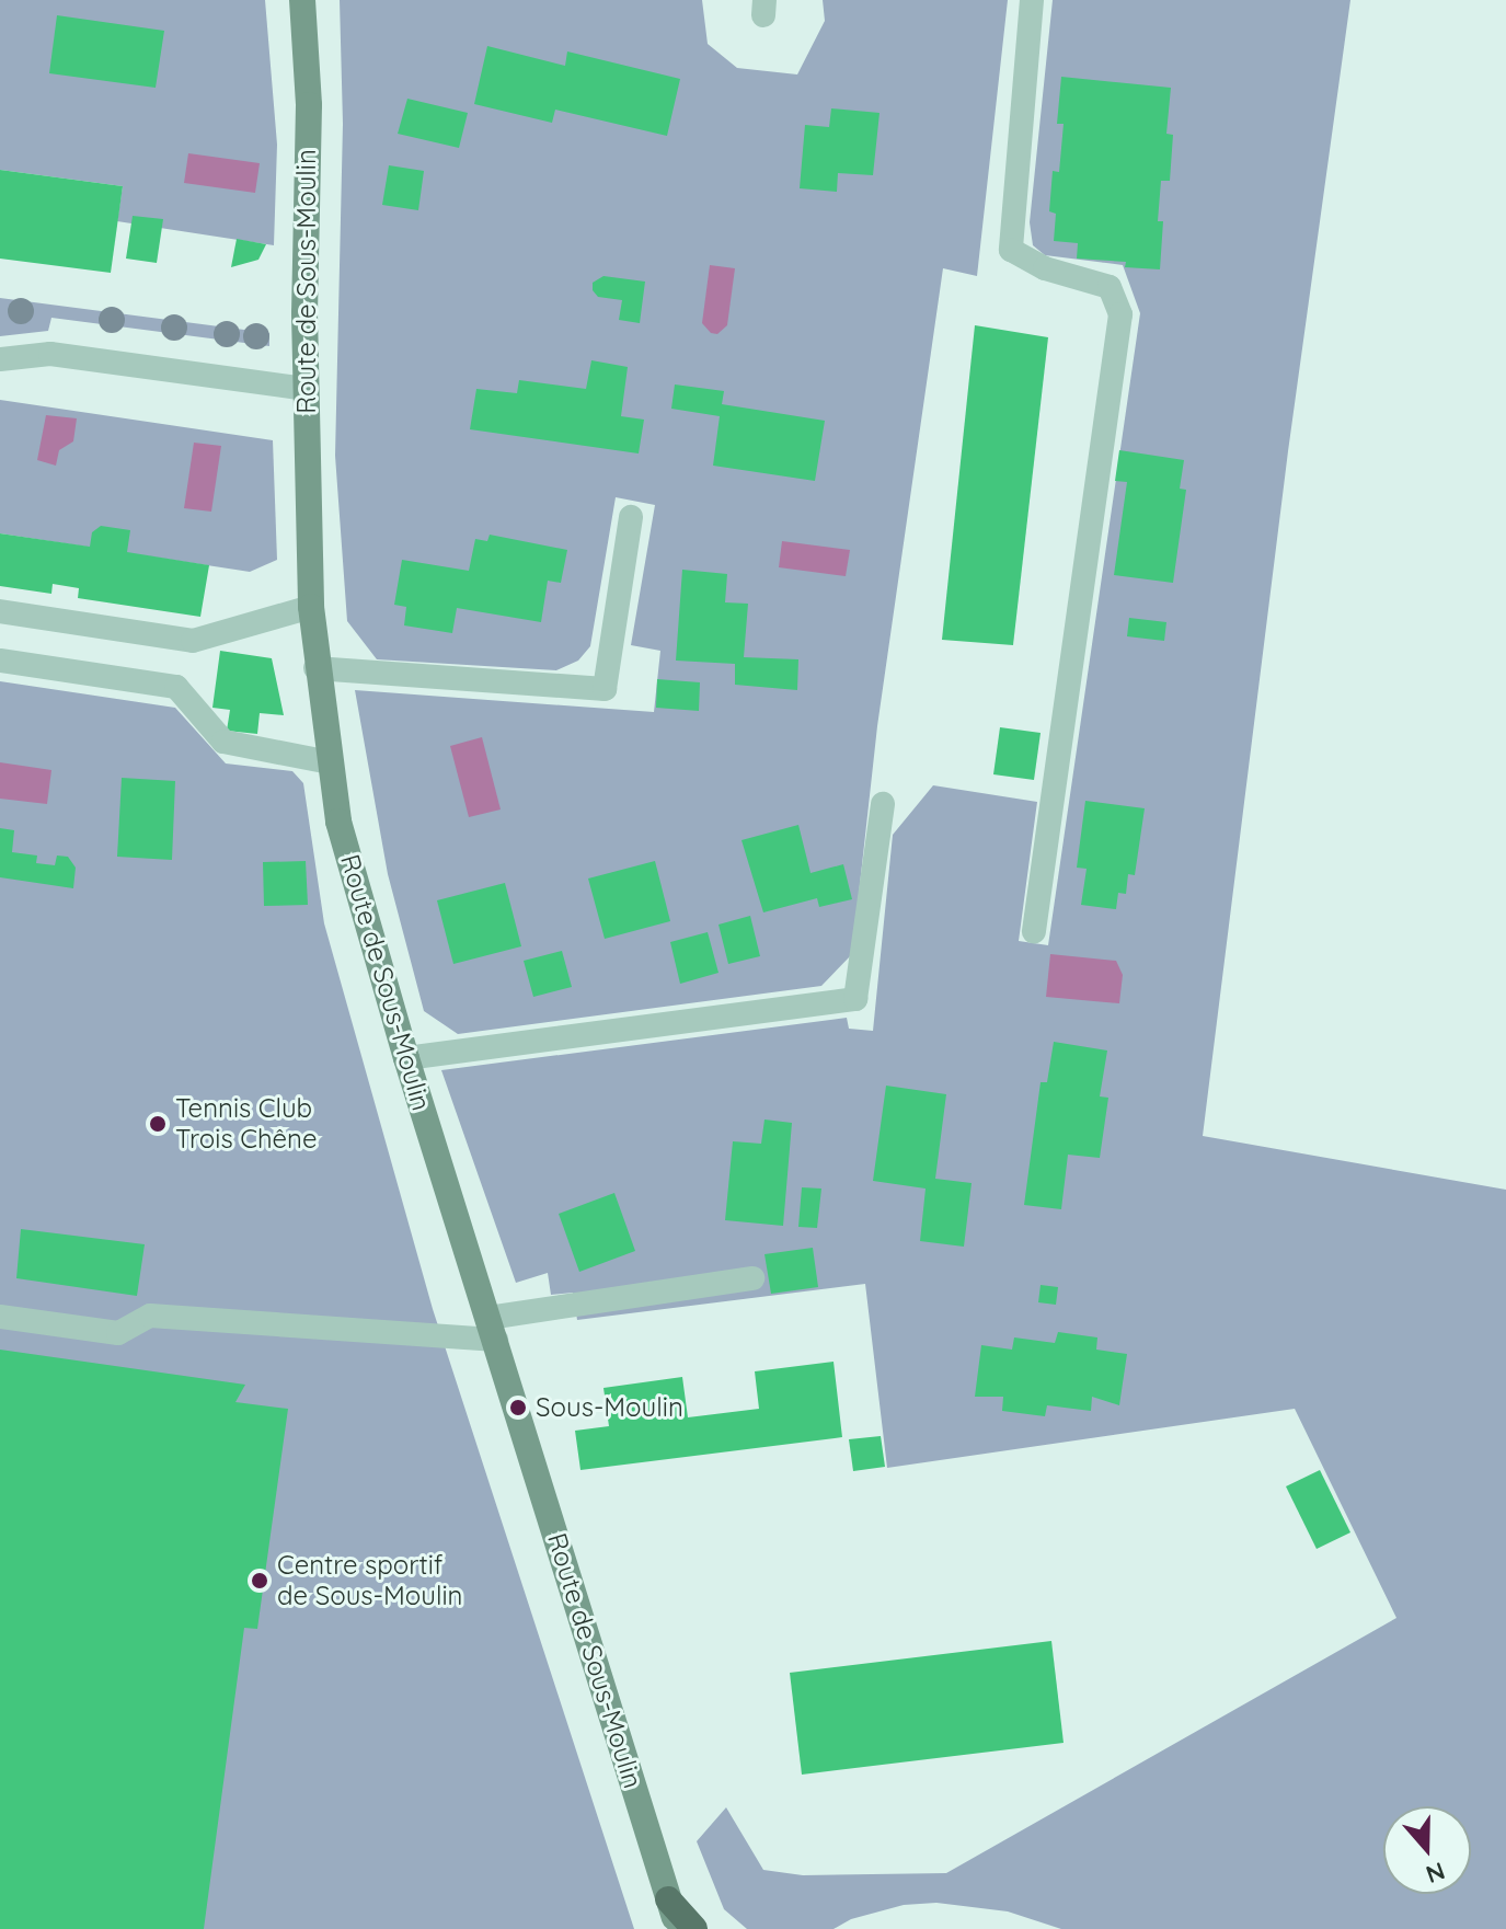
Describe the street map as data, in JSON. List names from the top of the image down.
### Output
{
  "streets": {
    "main road": ["Route de Sous-Moulin"]
  },
  "places": ["Tennis Club Trois Chêne", "Sous-Moulin", "Centre sportif de Sous-Moulin"],
  "north": "bottom"
}
